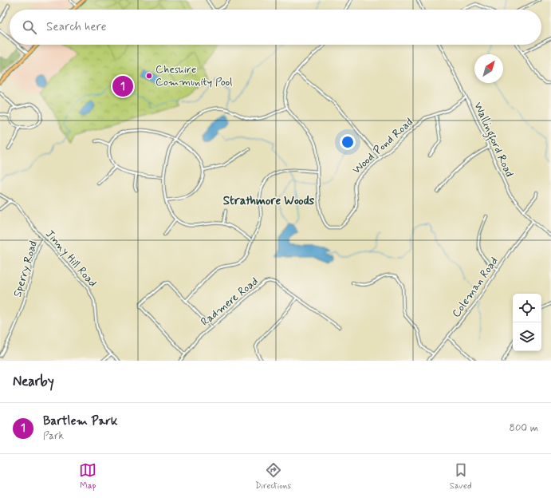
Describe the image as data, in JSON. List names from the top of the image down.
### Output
{
  "streets": {
    "street": [
      "Wallingford Road",
      "Wood Pond Road",
      "Jinny Hill Road",
      "Sperry Road",
      "Coleman Road",
      "Radmere Road"
    ]
  },
  "crossings": [
    ["Wallingford Road", "Wood Pond Road"],
    ["Wallingford Road", "Coleman Road"],
    ["Jinny Hill Road", "Sperry Road"]
  ],
  "districts": ["Strathmore Woods"],
  "places": ["Cheshire Community Pool"],
  "north": "top right",
  "page": {
    "search": "Search here",
    "pins": "1",
    "heading": "Nearby",
    "list": [
      {
        "mark": "1",
        "name": "Bartlem Park",
        "note": "Park",
        "value": "800 m"
      }
    ],
    "nav": ["Map", "Directions", "Saved"]
  }
}
